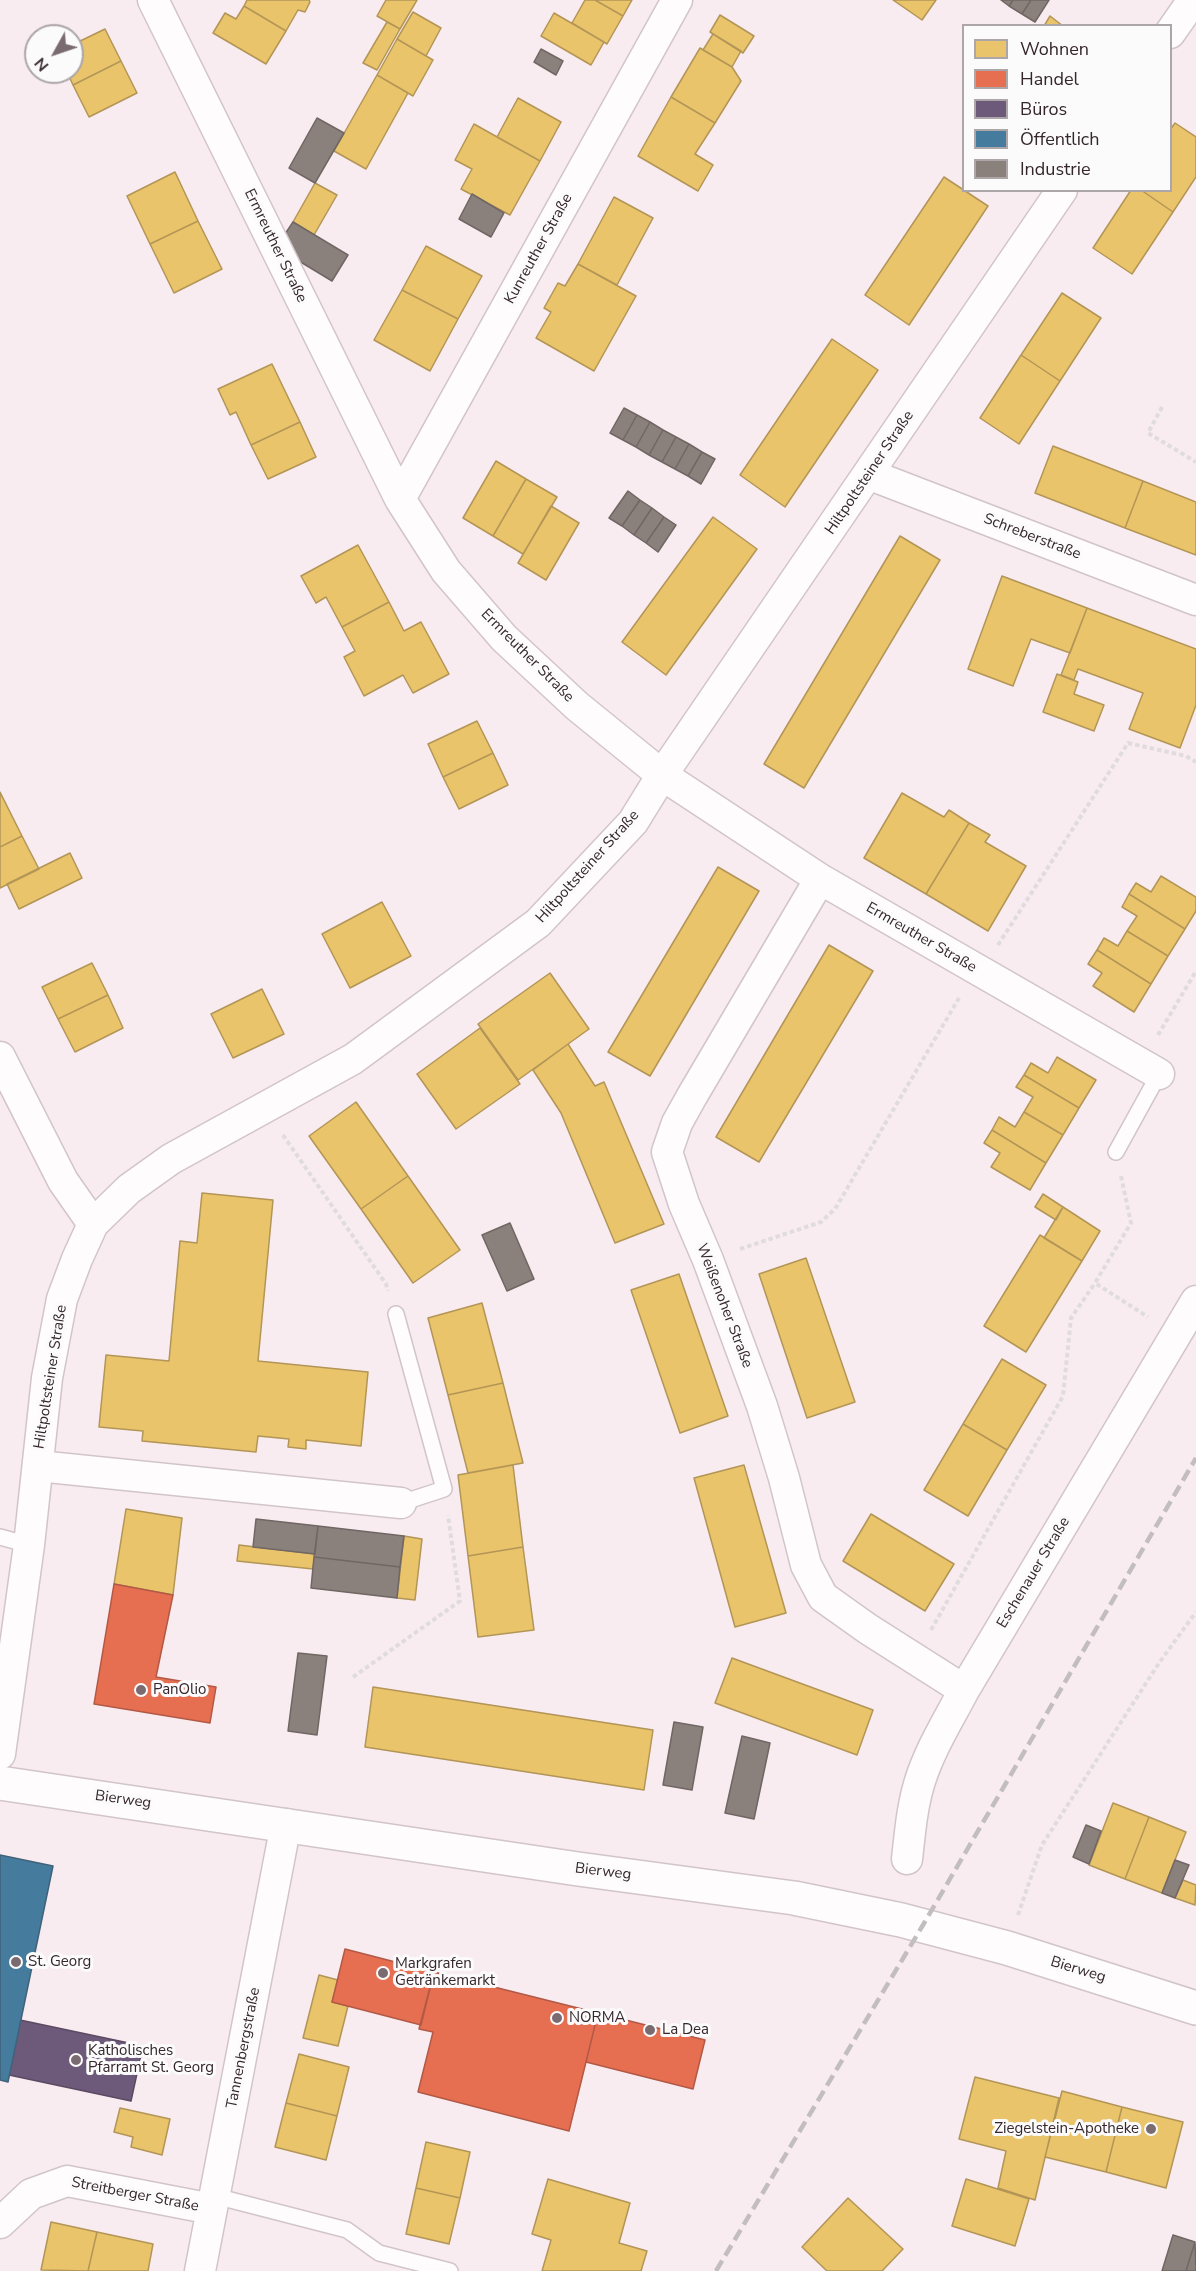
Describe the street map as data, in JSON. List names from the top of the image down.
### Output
{
  "streets": {
    "main road": ["Bierweg"],
    "street": [
      "Ermreuther Straße",
      "Kunreuther Straße",
      "Hiltpoltsteiner Straße",
      "Schreberstraße",
      "Weißenoher Straße",
      "Eschenauer Straße",
      "Tannenbergstraße",
      "Streitberger Straße"
    ]
  },
  "crossings": [
    ["Ermreuther Straße", "Kunreuther Straße"],
    ["Ermreuther Straße", "Hiltpoltsteiner Straße"],
    ["Ermreuther Straße", "Weißenoher Straße"],
    ["Hiltpoltsteiner Straße", "Schreberstraße"],
    ["Weißenoher Straße", "Eschenauer Straße"],
    ["Bierweg", "Tannenbergstraße"],
    ["Tannenbergstraße", "Streitberger Straße"]
  ],
  "places": [
    "PanOlio",
    "St. Georg",
    "Markgrafen Getränkemarkt",
    "NORMA",
    "La Dea",
    "Katholisches Pfarramt St. Georg",
    "Ziegelstein-Apotheke"
  ],
  "legend": [
    "Wohnen",
    "Handel",
    "Büros",
    "Öffentlich",
    "Industrie"
  ],
  "north": "bottom left"
}
